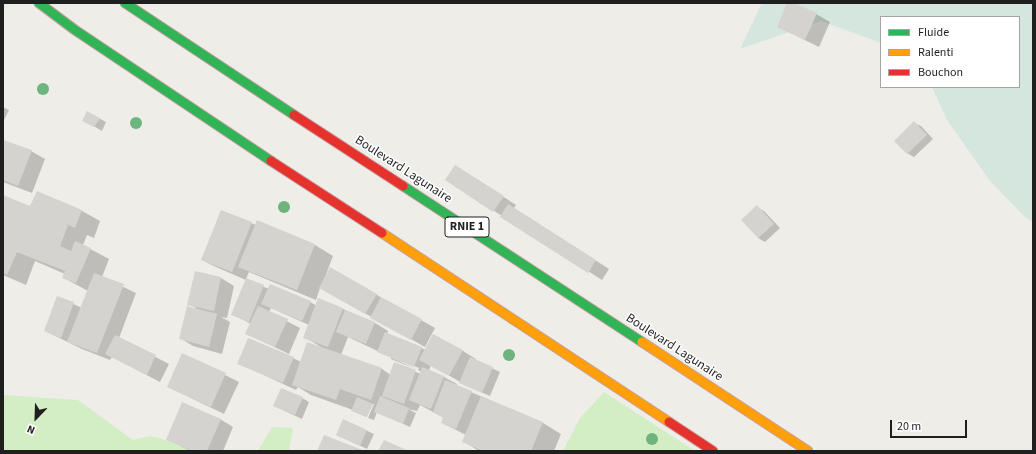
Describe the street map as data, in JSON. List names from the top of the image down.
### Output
{
  "streets": {
    "highway": ["Boulevard Lagunaire", "RNIE 1"]
  },
  "legend": ["Fluide", "Ralenti", "Bouchon"],
  "scale_bar": "20 m",
  "north": "bottom left"
}
